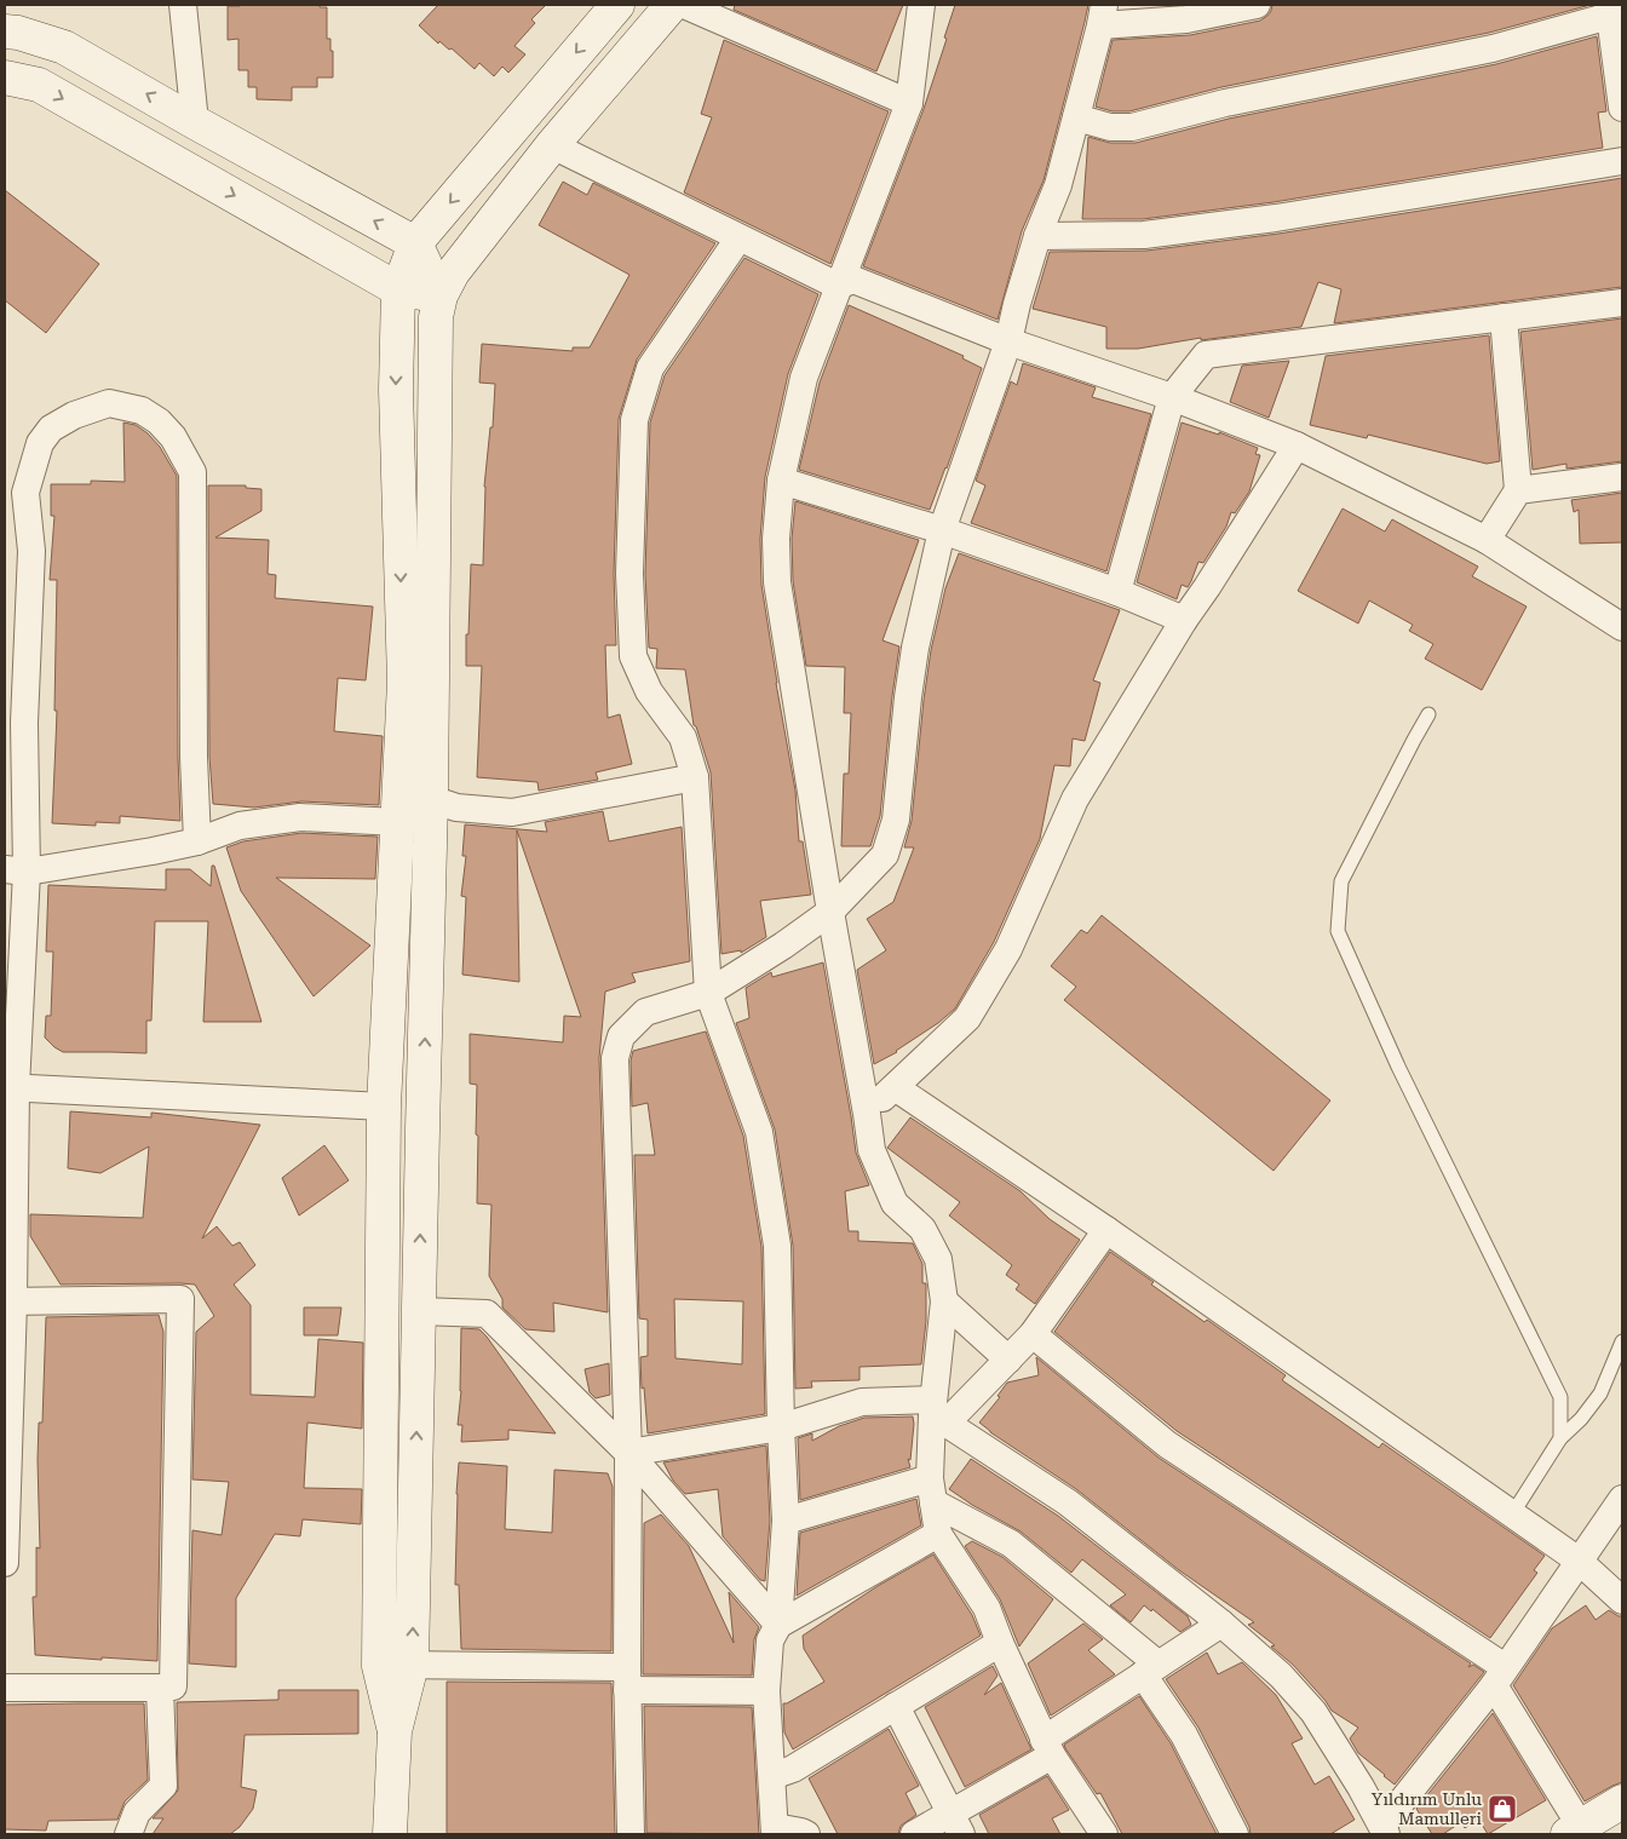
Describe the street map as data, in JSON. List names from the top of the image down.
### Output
{
  "places": {
    "shop": ["Yıldırım Unlu Mamulleri"]
  }
}
